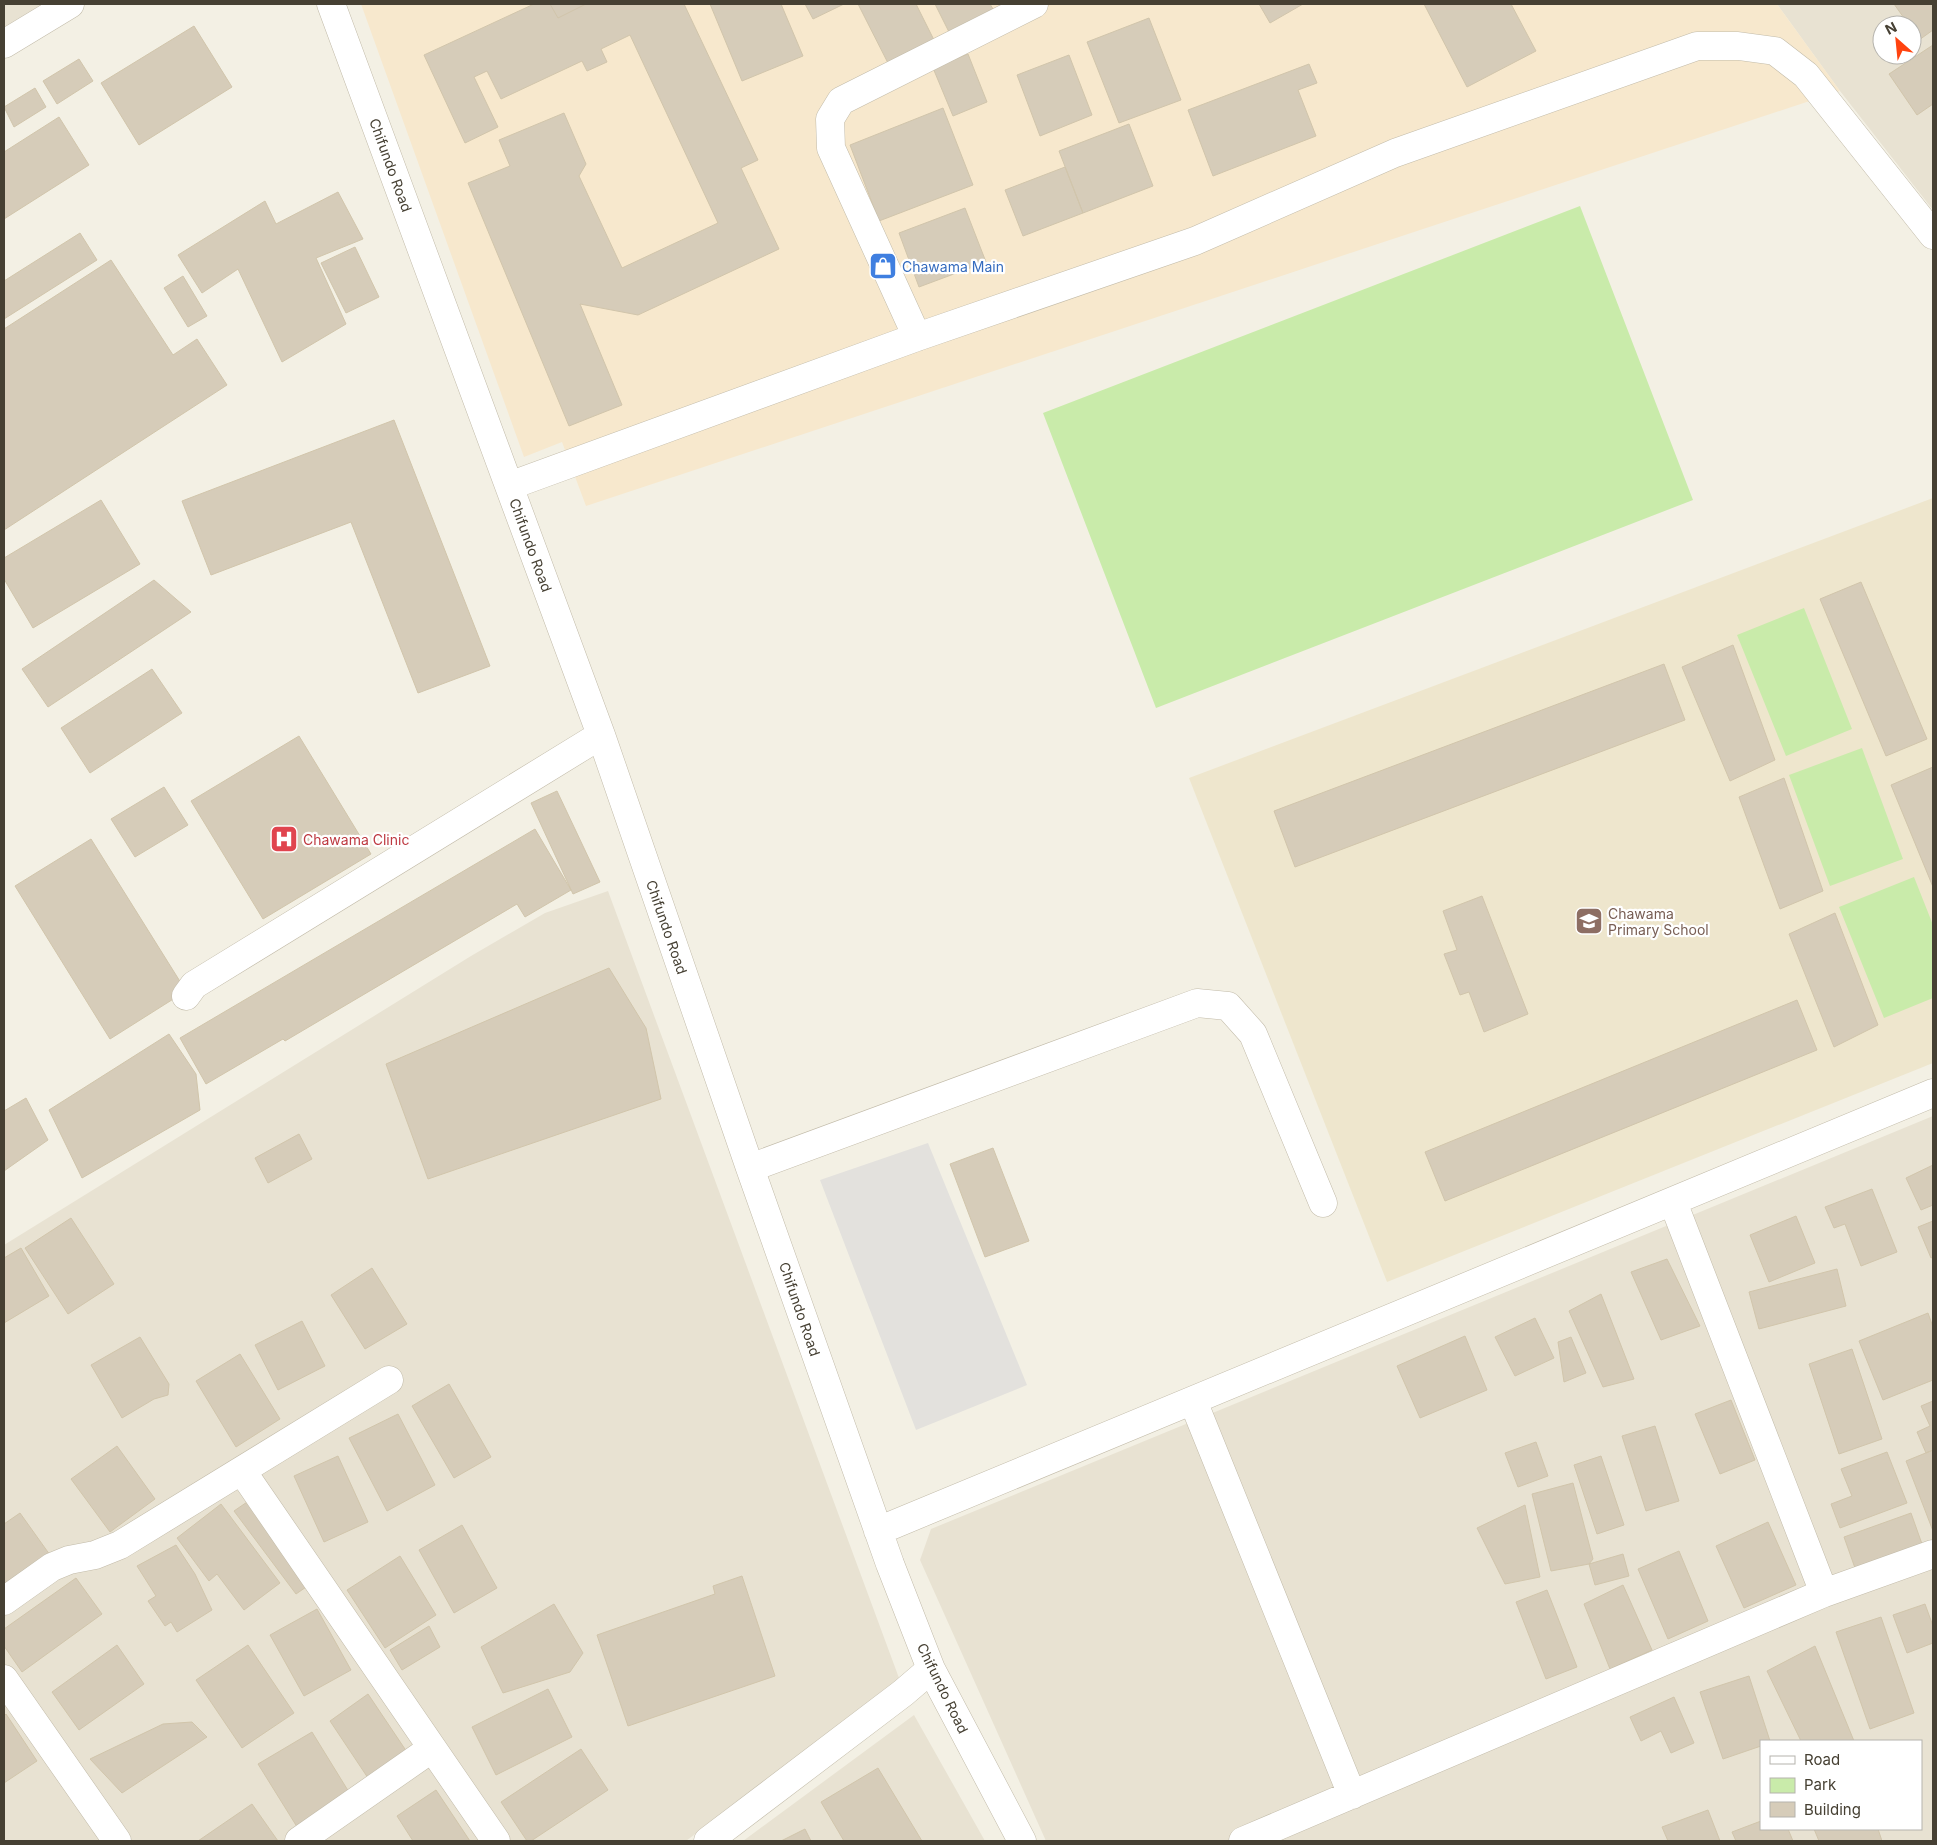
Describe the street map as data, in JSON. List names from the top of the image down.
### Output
{
  "streets": {
    "street": ["Chifundo Road"]
  },
  "places": {
    "shop": ["Chawama Main"],
    "hospital": ["Chawama Clinic"],
    "school or university": ["Chawama Primary School"]
  },
  "legend": ["Road", "Park", "Building"],
  "north": "top left"
}
